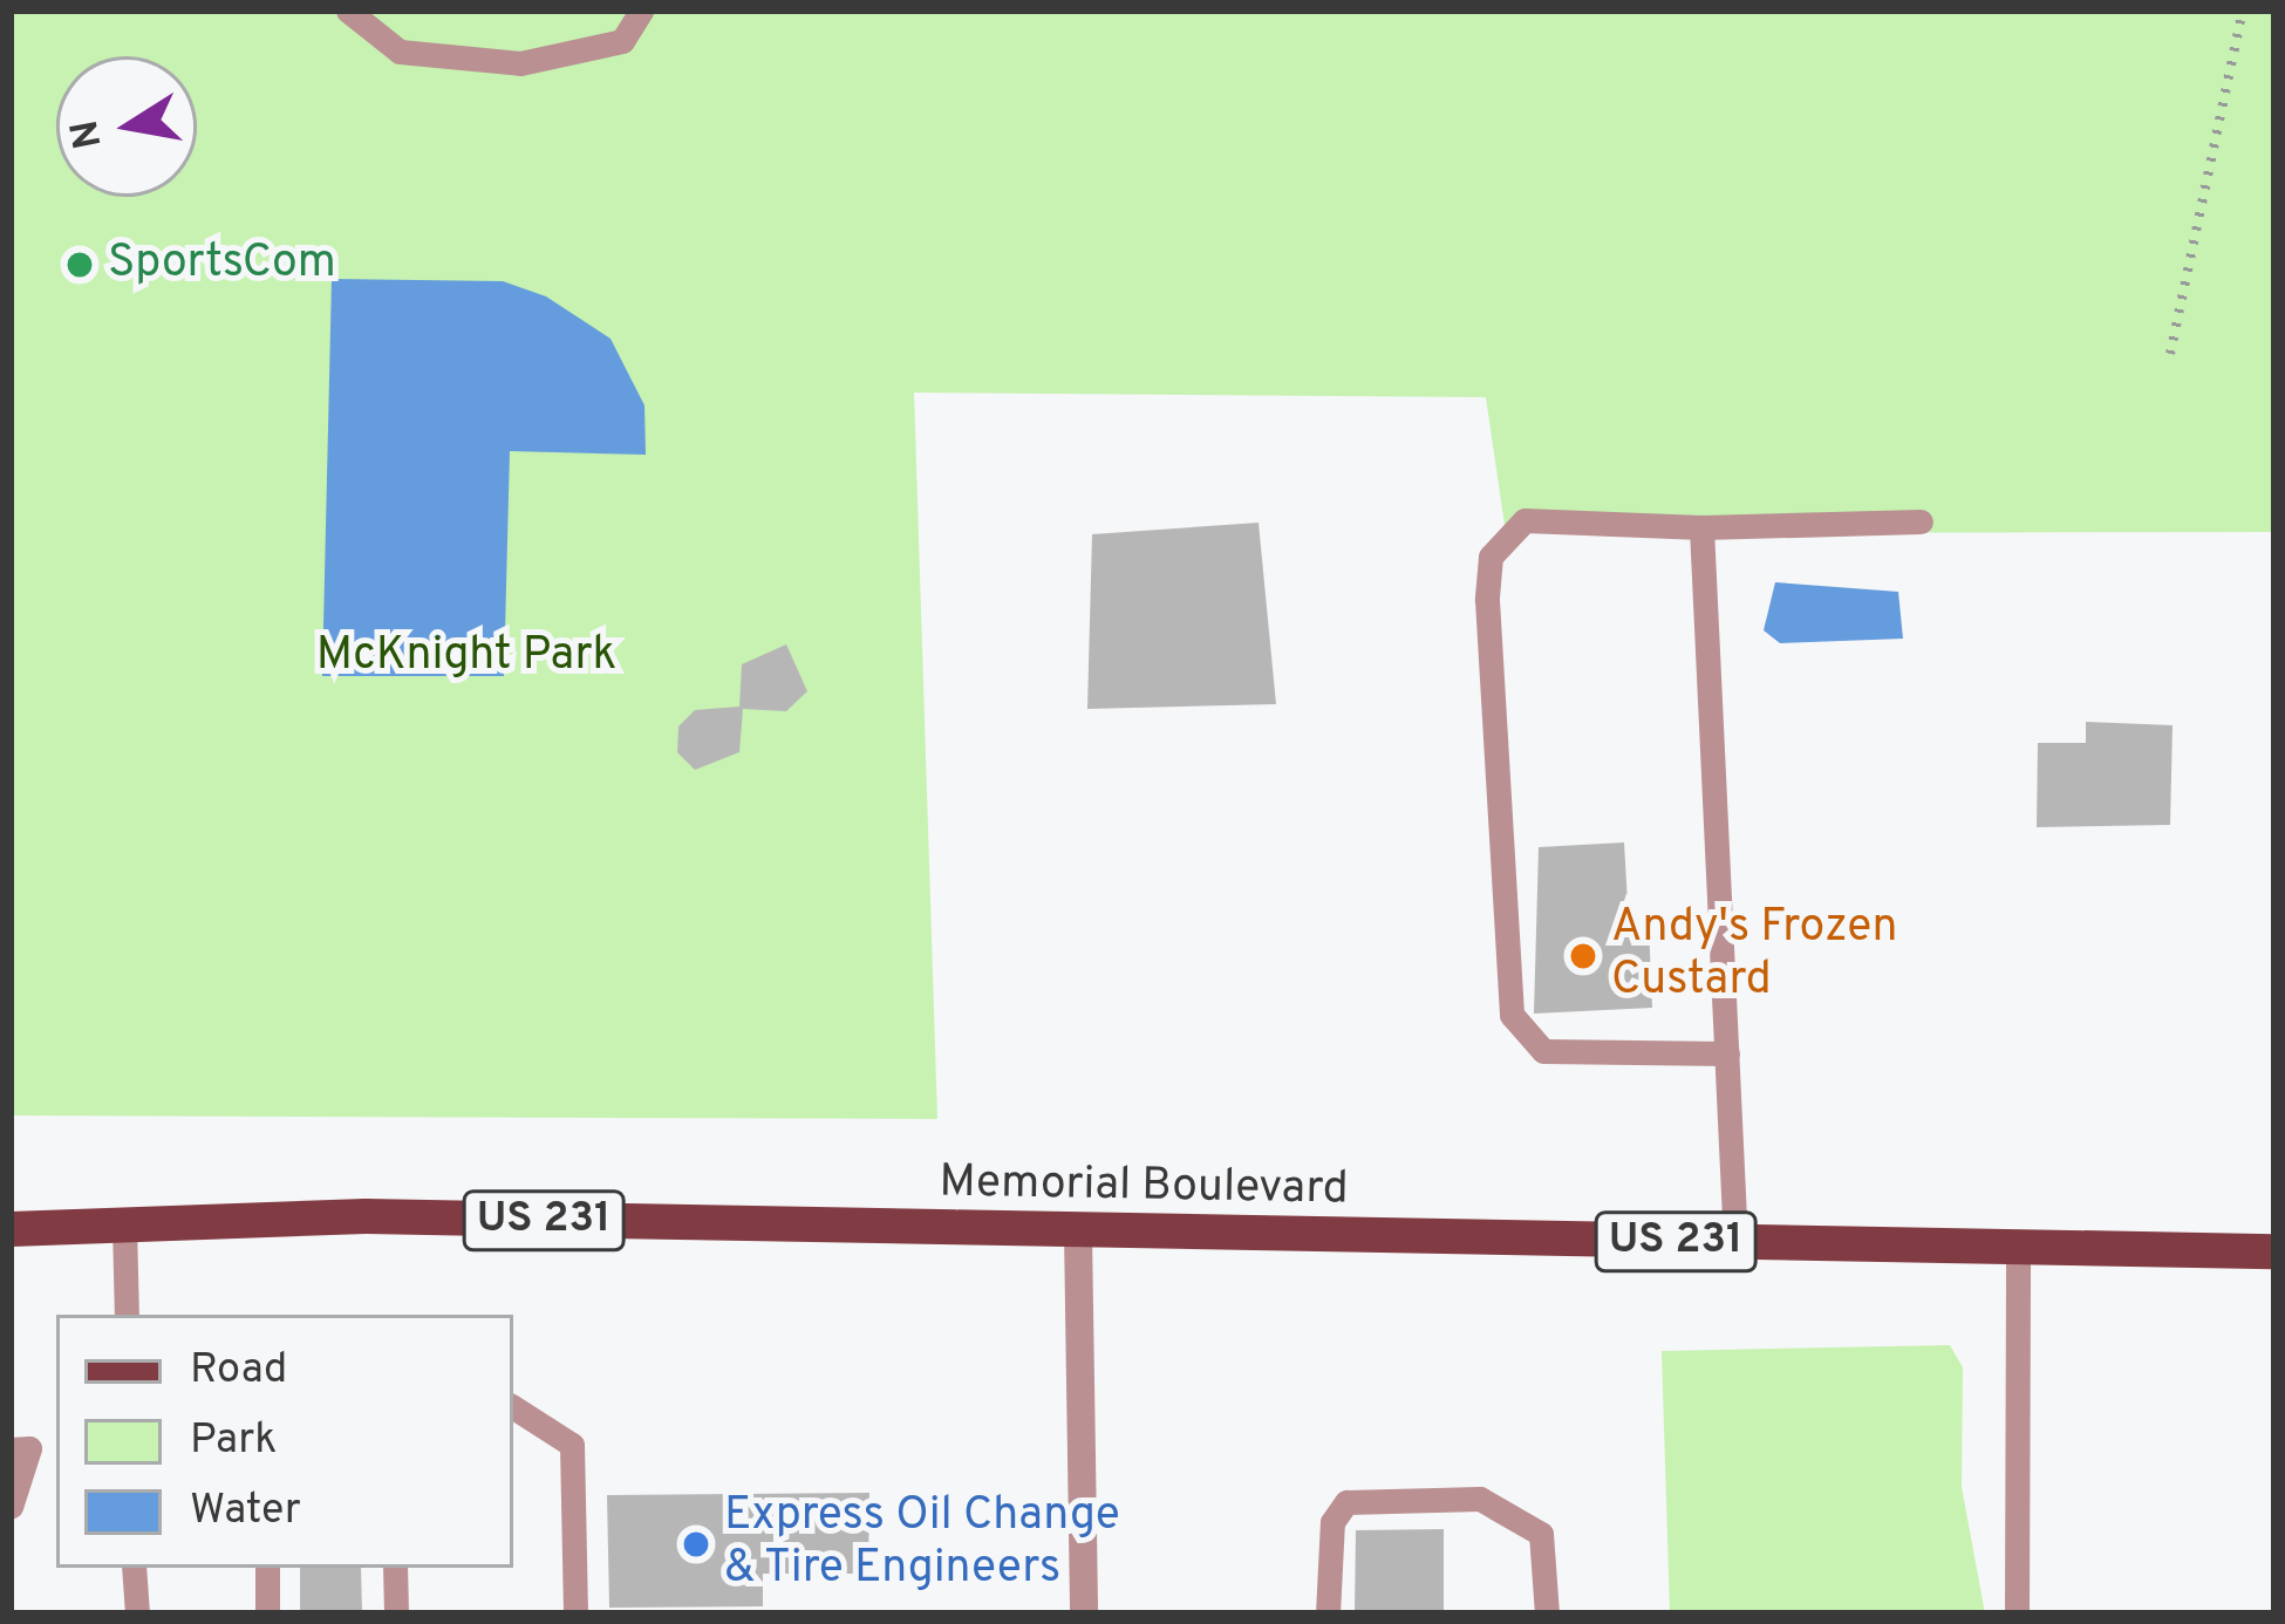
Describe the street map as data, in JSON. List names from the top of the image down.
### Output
{
  "streets": {
    "main road": ["Memorial Boulevard", "US 231"]
  },
  "parks": ["McKnight Park"],
  "places": ["SportsCom", "Andy's Frozen Custard", "Express Oil Change & Tire Engineers"],
  "legend": ["Road", "Park", "Water"],
  "north": "left"
}
